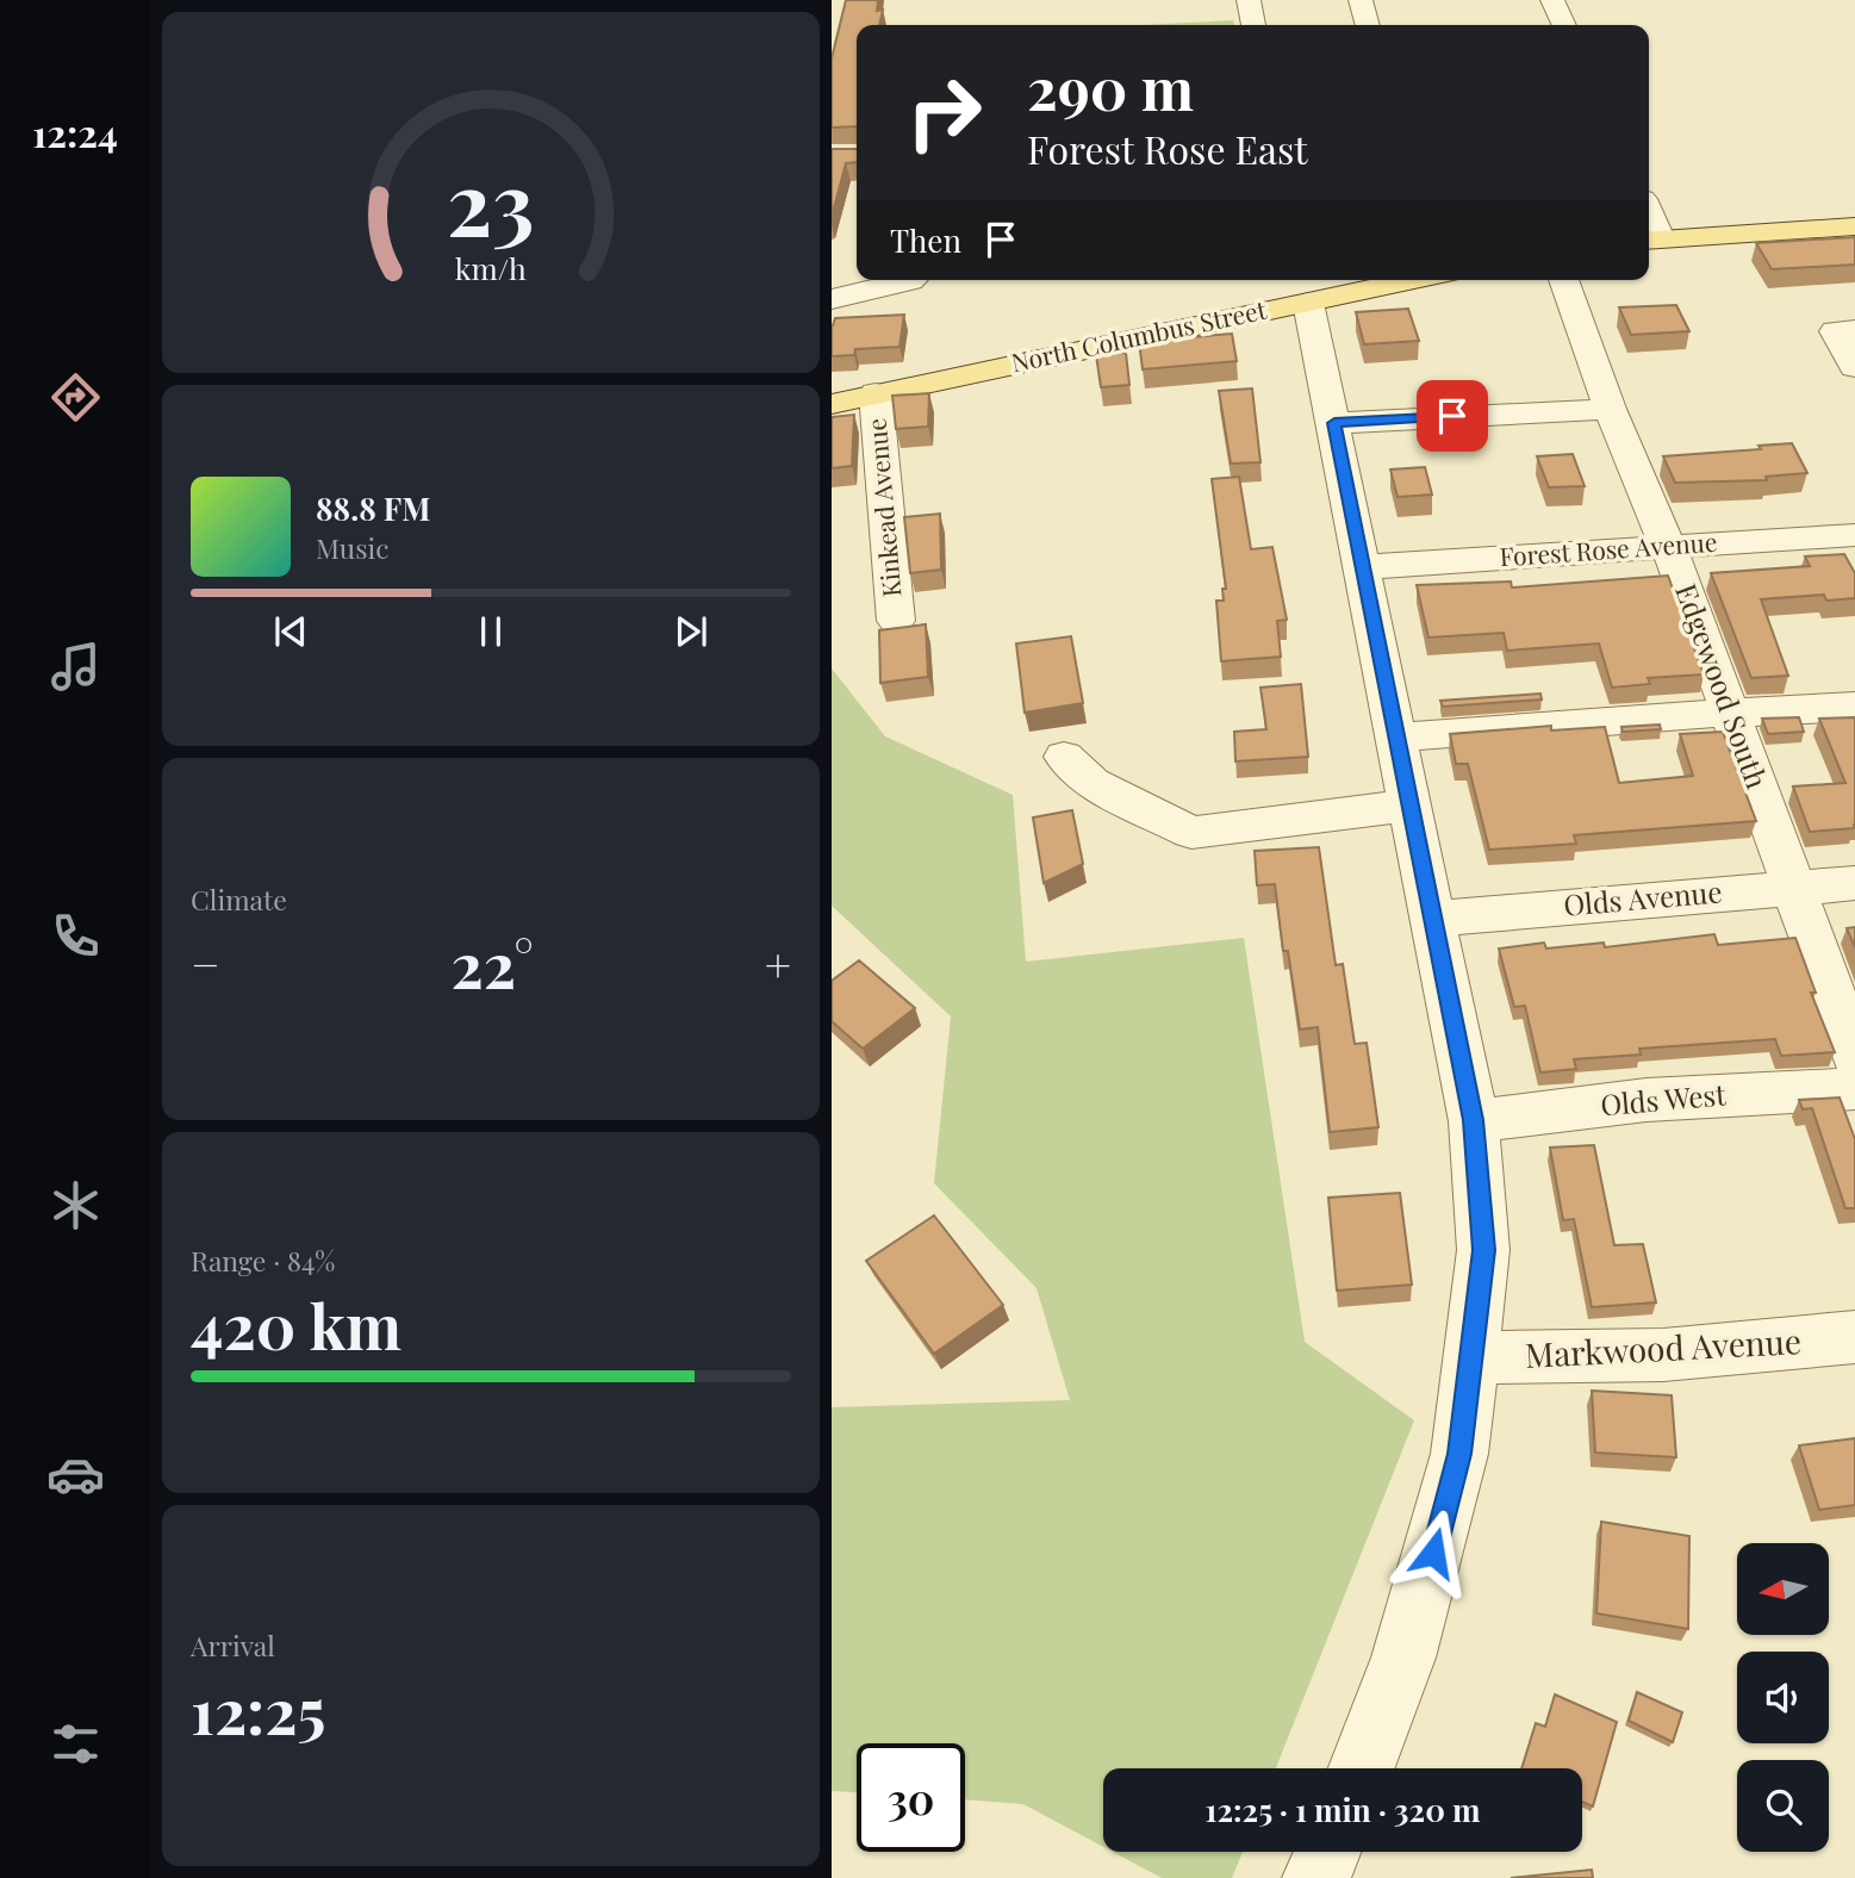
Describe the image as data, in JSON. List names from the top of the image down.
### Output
{
  "streets": {
    "main road": ["North Columbus Street"],
    "street": [
      "Kinkead Avenue",
      "Forest Rose Avenue",
      "Edgewood South",
      "Olds Avenue",
      "Olds West",
      "Markwood Avenue"
    ]
  },
  "crossings": [
    ["North Columbus Street", "Kinkead Avenue"],
    ["Forest Rose Avenue", "Edgewood South"],
    ["Edgewood South", "Olds Avenue"]
  ],
  "north": "left",
  "page": {
    "tabs": "12:24",
    "turn": ["290 m", "Forest Rose East"],
    "then": "Then",
    "song": ["88.8 FM", "Music"],
    "tile": [
      "Climate",
      ["Range · 84%", "420 km"],
      ["Arrival", "12:25"]
    ],
    "heat": ["−", "22°", "+"],
    "limit": "30",
    "trip": "12:25 · 1 min · 320 m",
    "gauge": ["23", "km/h"]
  }
}
